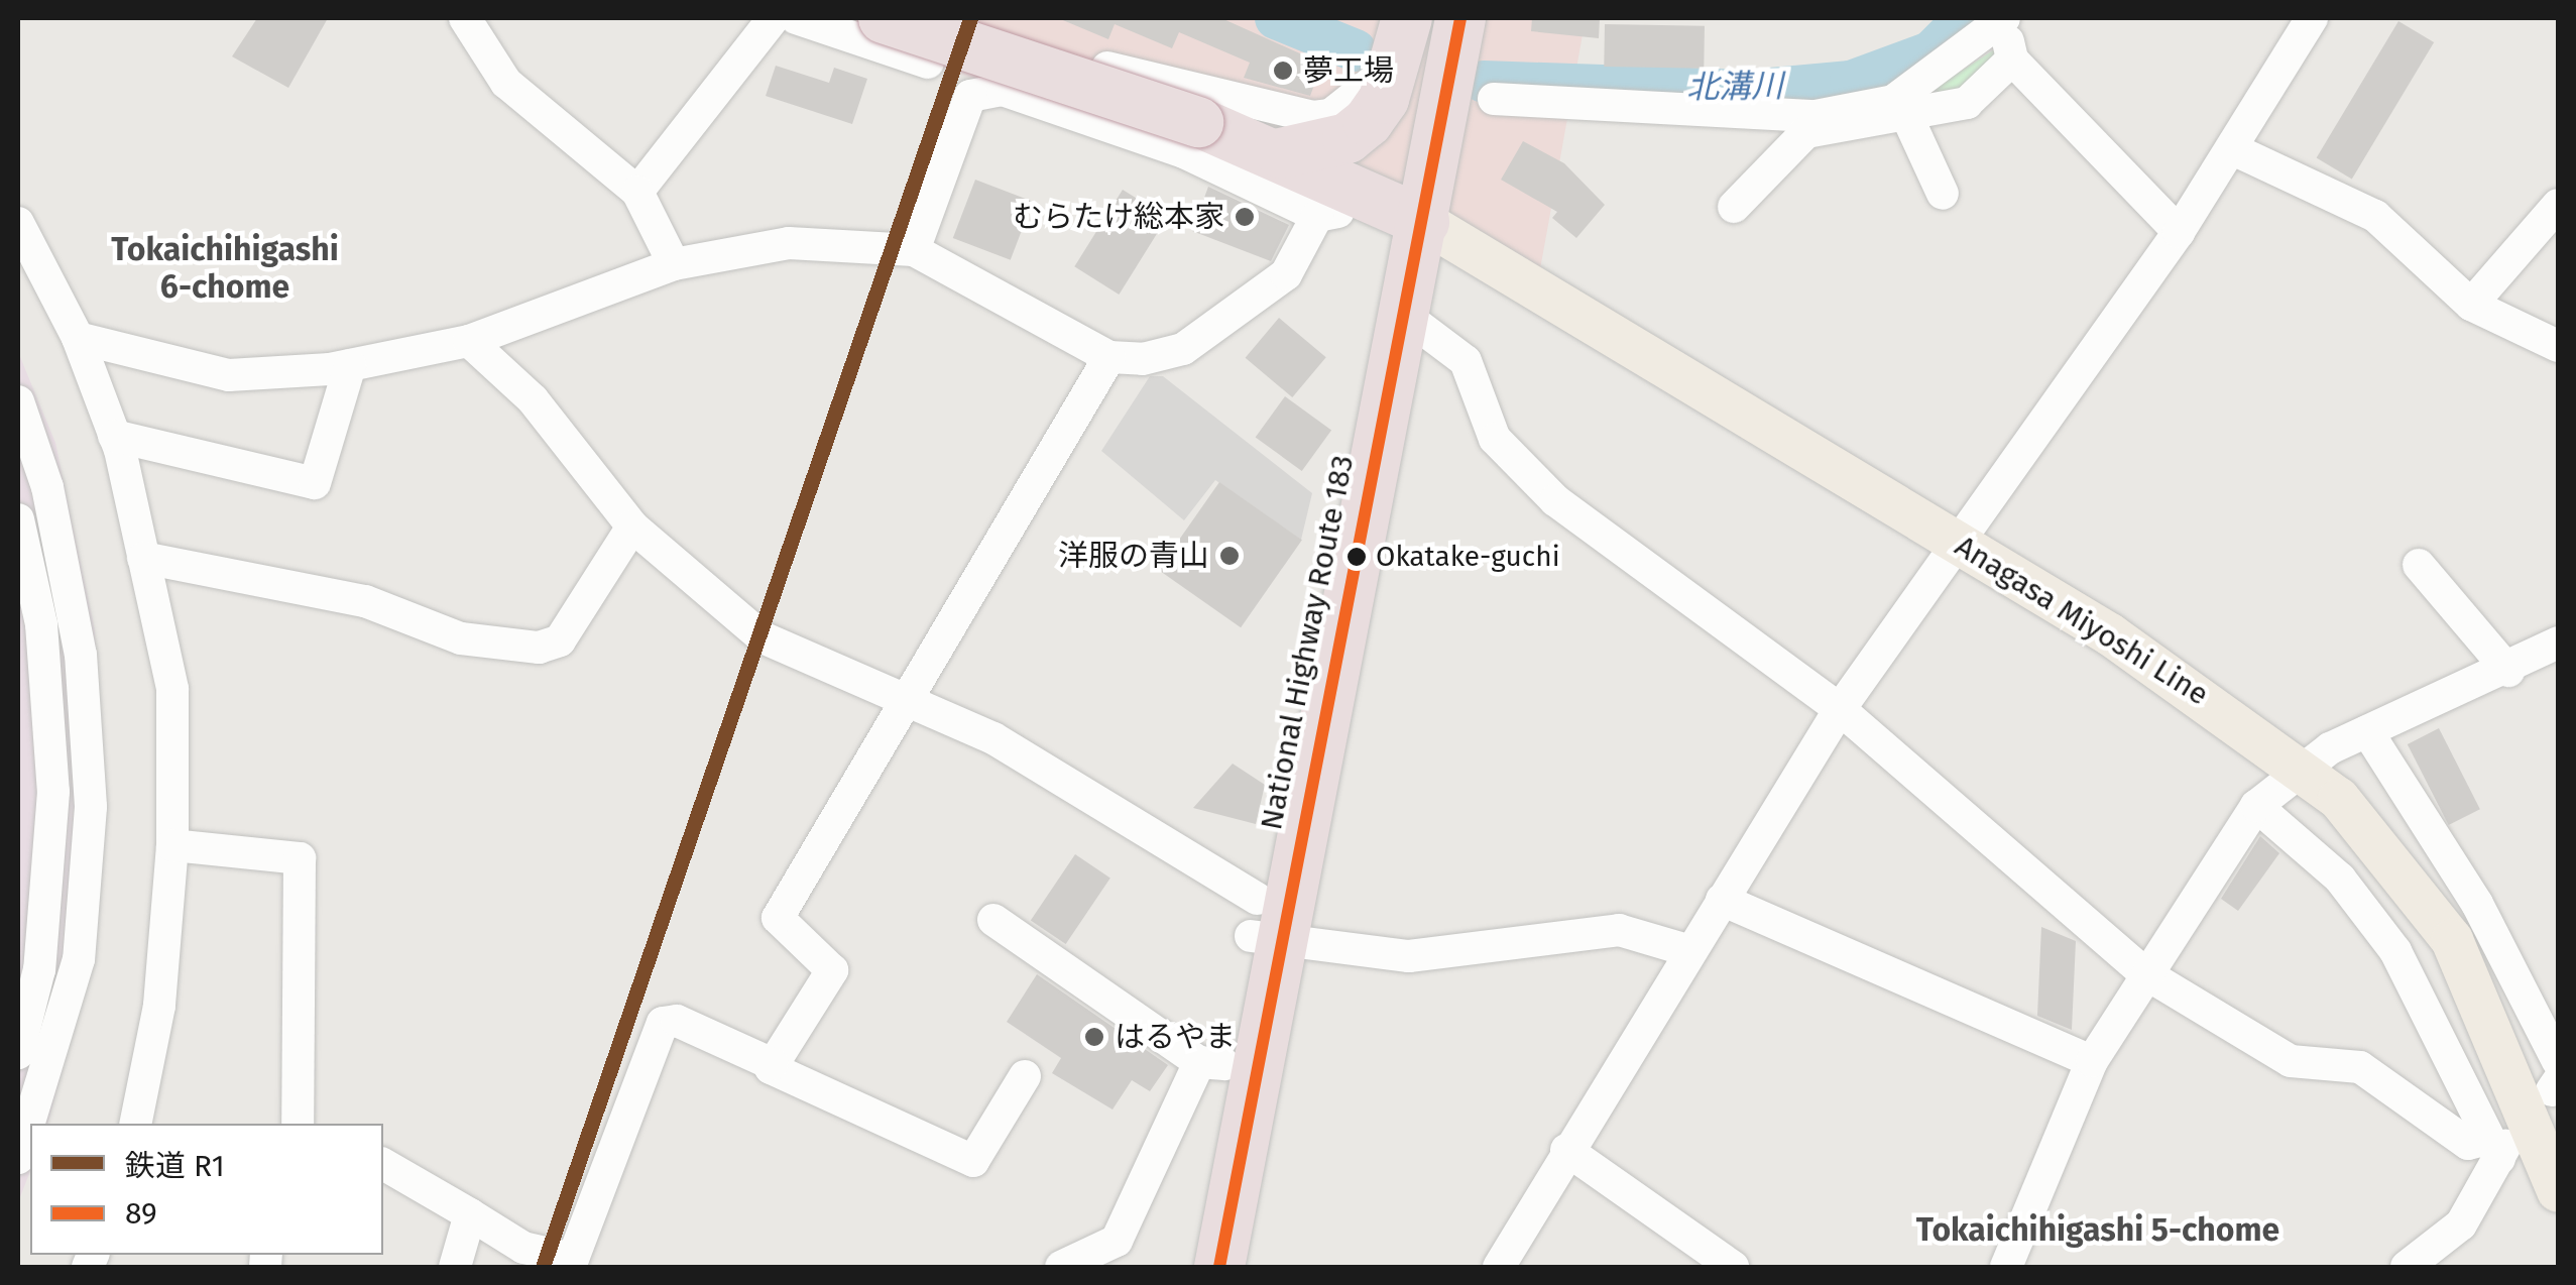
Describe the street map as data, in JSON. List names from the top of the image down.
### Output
{
  "streets": {
    "highway": ["National Highway Route 183"],
    "main road": ["Anagasa Miyoshi Line"]
  },
  "crossings": [
    ["Anagasa Miyoshi Line", "National Highway Route 183"]
  ],
  "districts": ["Tokaichihigashi 6-chome", "Tokaichihigashi 5-chome"],
  "water": ["北溝川"],
  "places": [
    "夢工場",
    "むらたけ総本家",
    "洋服の青山",
    "Okatake-guchi",
    "はるやま"
  ],
  "lines": ["rail line R1", "transit line 89"],
  "legend": ["鉄道 R1", "89"]
}
